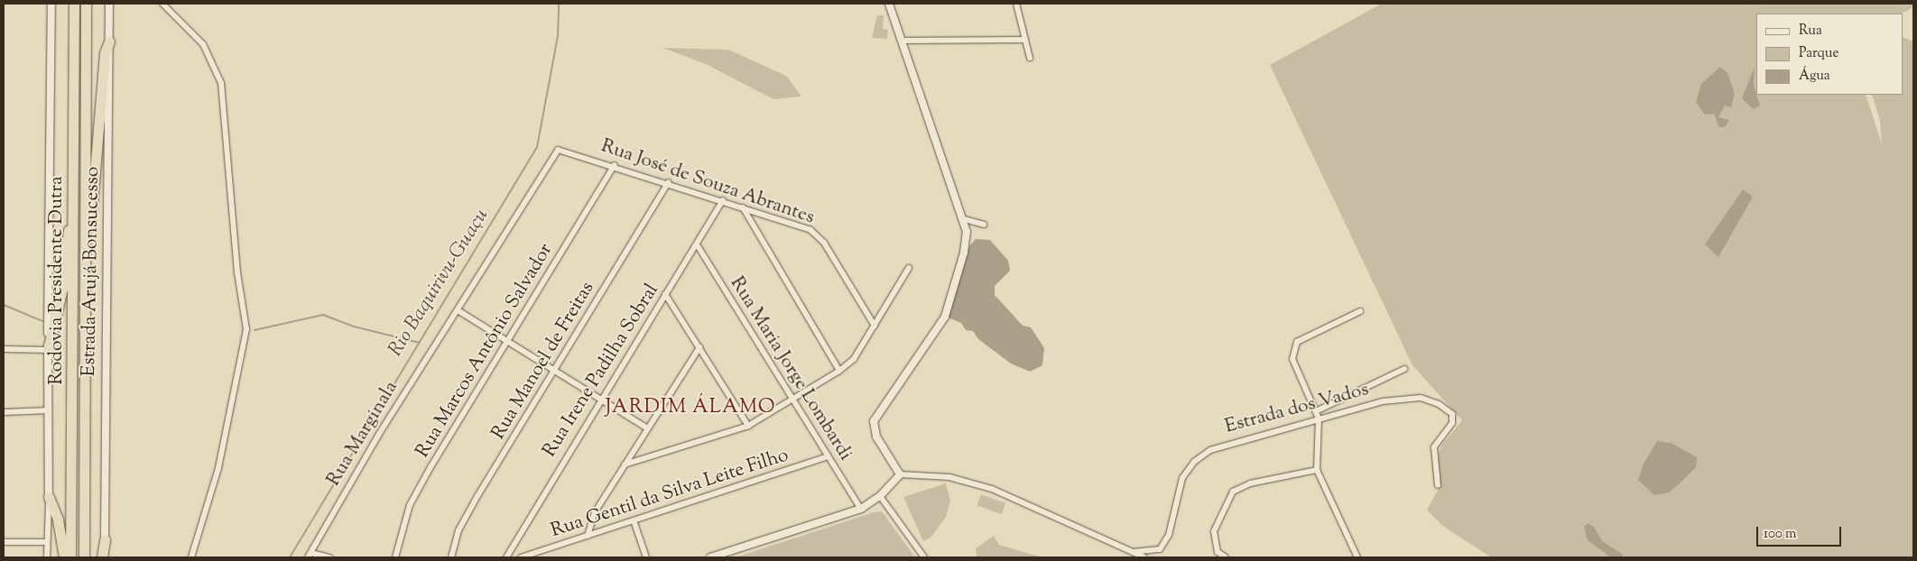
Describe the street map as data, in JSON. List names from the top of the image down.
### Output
{
  "streets": {
    "highway": ["Rodovia Presidente Dutra"],
    "street": [
      "Rua José de Souza Abrantes",
      "Estrada Arujá Bonsucesso",
      "Rua Marcos Antônio Salvador",
      "Rua Manoel de Freitas",
      "Rua Maria Jorge Lombardi",
      "Rua Irene Padilha Sobral",
      "Estrada dos Vados",
      "Rua Marginala",
      "Rua Gentil da Silva Leite Filho"
    ]
  },
  "crossings": [
    ["Rua José de Souza Abrantes", "Rua Marcos Antônio Salvador"],
    ["Rua José de Souza Abrantes", "Rua Manoel de Freitas"],
    ["Rua José de Souza Abrantes", "Rua Irene Padilha Sobral"],
    ["Rua José de Souza Abrantes", "Rua Marginala"],
    ["Rua Maria Jorge Lombardi", "Rua Irene Padilha Sobral"],
    ["Rua Maria Jorge Lombardi", "Rua Gentil da Silva Leite Filho"]
  ],
  "districts": ["JARDIM ÁLAMO"],
  "water": ["Rio Baquirivu-Guaçu"],
  "legend": ["Rua", "Parque", "Água"],
  "scale_bar": "100 m"
}
